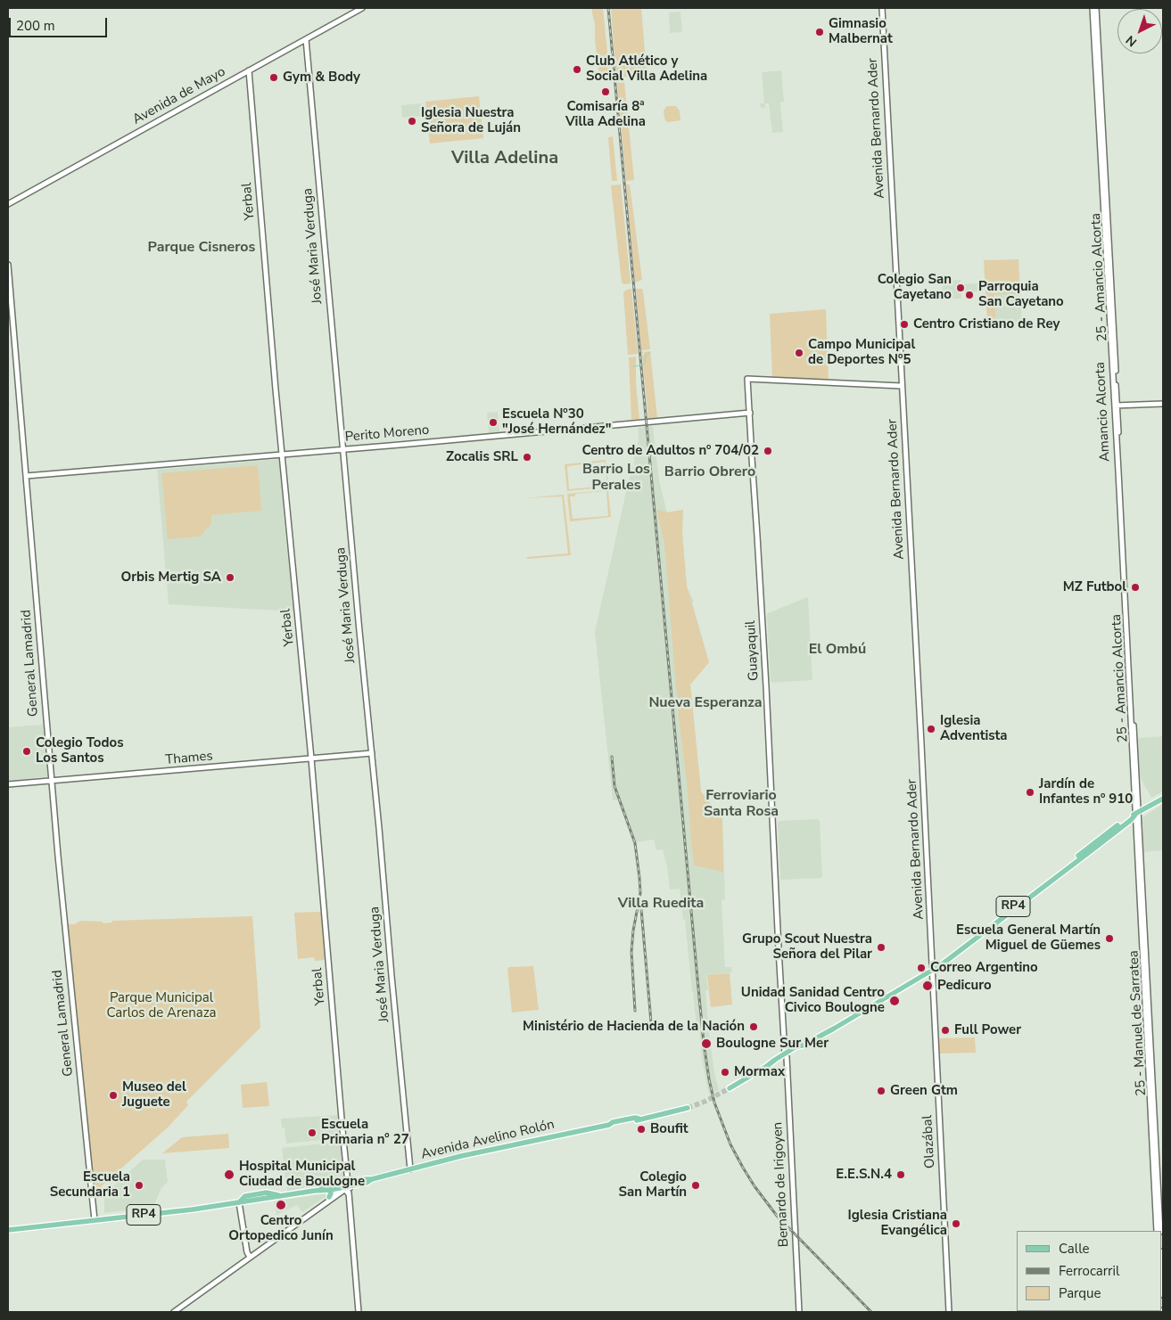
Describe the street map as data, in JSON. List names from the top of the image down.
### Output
{
  "streets": {
    "main road": ["RP4", "Avenida Avelino Rolón"],
    "street": [
      "Avenida de Mayo",
      "Avenida Bernardo Ader",
      "Yerbal",
      "José Maria Verduga",
      "25 - Amancio Alcorta",
      "Amancio Alcorta",
      "Perito Moreno",
      "Guayaquil",
      "General Lamadrid",
      "Thames",
      "25 - Manuel de Sarratea",
      "Olazábal",
      "Bernardo de Irigoyen"
    ]
  },
  "crossings": [
    ["Avenida de Mayo", "Yerbal"],
    ["Avenida de Mayo", "José Maria Verduga"],
    ["Avenida Bernardo Ader", "Guayaquil"],
    ["Avenida Bernardo Ader", "RP4"],
    ["Avenida Bernardo Ader", "Olazábal"],
    ["Yerbal", "Perito Moreno"],
    ["Yerbal", "Thames"],
    ["Yerbal", "Avenida Avelino Rolón"],
    ["José Maria Verduga", "Perito Moreno"],
    ["José Maria Verduga", "Thames"],
    ["José Maria Verduga", "Avenida Avelino Rolón"],
    ["25 - Amancio Alcorta", "Amancio Alcorta"],
    ["25 - Amancio Alcorta", "RP4"],
    ["25 - Amancio Alcorta", "25 - Manuel de Sarratea"],
    ["Perito Moreno", "Guayaquil"],
    ["Perito Moreno", "General Lamadrid"],
    ["Guayaquil", "RP4"],
    ["Guayaquil", "Bernardo de Irigoyen"],
    ["General Lamadrid", "Thames"],
    ["General Lamadrid", "Avenida Avelino Rolón"],
    ["RP4", "25 - Manuel de Sarratea"],
    ["RP4", "Olazábal"],
    ["RP4", "Bernardo de Irigoyen"]
  ],
  "districts": [
    "Villa Adelina",
    "Parque Cisneros",
    "Barrio Los Perales",
    "Barrio Obrero",
    "El Ombú",
    "Nueva Esperanza",
    "Ferroviario Santa Rosa",
    "Villa Ruedita"
  ],
  "parks": ["Parque Municipal Carlos de Arenaza"],
  "places": [
    "Gimnasio Malbernat",
    "Club Atlético y Social Villa Adelina",
    "Gym & Body",
    "Comisaría 8ª Villa Adelina",
    "Iglesia Nuestra Señora de Luján",
    "Colegio San Cayetano",
    "Parroquia San Cayetano",
    "Centro Cristiano de Rey",
    "Campo Municipal de Deportes Nº5",
    "Escuela Nº30 \"José Hernández\"",
    "Centro de Adultos nº 704/02",
    "Zocalis SRL",
    "Orbis Mertig SA",
    "MZ Futbol",
    "Iglesia Adventista",
    "Colegio Todos Los Santos",
    "Jardín de Infantes nº 910",
    "Escuela General Martín Miguel de Güemes",
    "Grupo Scout Nuestra Señora del Pilar",
    "Correo Argentino",
    "Pedicuro",
    "Unidad Sanidad Centro Civico Boulogne",
    "Ministério de Hacienda de la Nación",
    "Full Power",
    "Boulogne Sur Mer",
    "Mormax",
    "Green Gtm",
    "Museo del Juguete",
    "Boufit",
    "Escuela Primaria n° 27",
    "Hospital Municipal Ciudad de Boulogne",
    "E.E.S.N.4",
    "Escuela Secundaria 1",
    "Colegio San Martín",
    "Centro Ortopedico Junín",
    "Iglesia Cristiana Evangélica"
  ],
  "legend": ["Calle", "Ferrocarril", "Parque"],
  "scale_bar": "200 m",
  "north": "bottom left"
}
